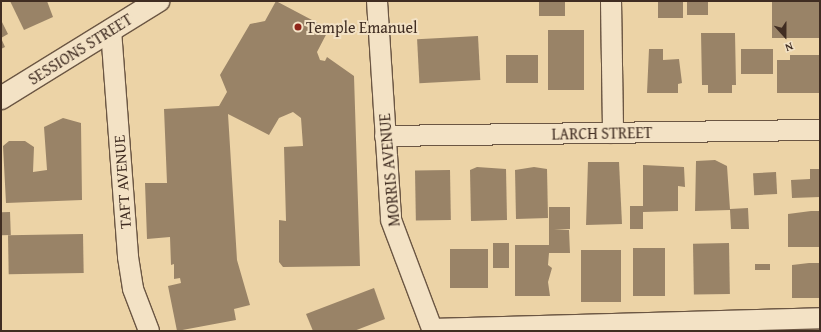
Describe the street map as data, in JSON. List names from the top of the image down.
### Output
{
  "streets": {
    "street": [
      "SESSIONS STREET",
      "LARCH STREET",
      "MORRIS AVENUE",
      "TAFT AVENUE"
    ]
  },
  "crossings": [
    ["SESSIONS STREET", "TAFT AVENUE"],
    ["LARCH STREET", "MORRIS AVENUE"]
  ],
  "places": ["Temple Emanuel"],
  "north": "bottom"
}
